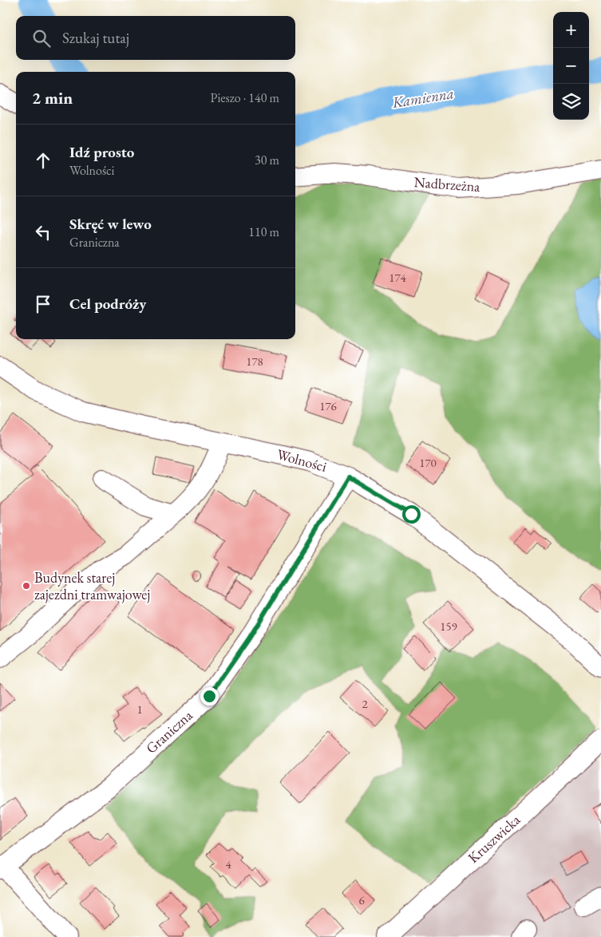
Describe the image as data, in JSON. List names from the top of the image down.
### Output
{
  "streets": {
    "street": [
      "Nadbrzeżna",
      "Wolności",
      "Graniczna",
      "Kruszwicka"
    ]
  },
  "crossings": [
    ["Wolności", "Graniczna"]
  ],
  "water": ["Kamienna"],
  "places": ["Budynek starej zajezdni tramwajowej"],
  "house_numbers": [
    "174",
    "178",
    "176",
    "170",
    "159",
    "2",
    "1",
    "4",
    "6"
  ],
  "page": {
    "map_buttons": ["+", "−"],
    "search": "Szukaj tutaj",
    "heading": ["2 min", "Pieszo · 140 m"],
    "list": [
      ["Idź prosto", "Wolności", "30 m"],
      ["Skręć w lewo", "Graniczna", "110 m"],
      "Cel podróży"
    ]
  }
}
